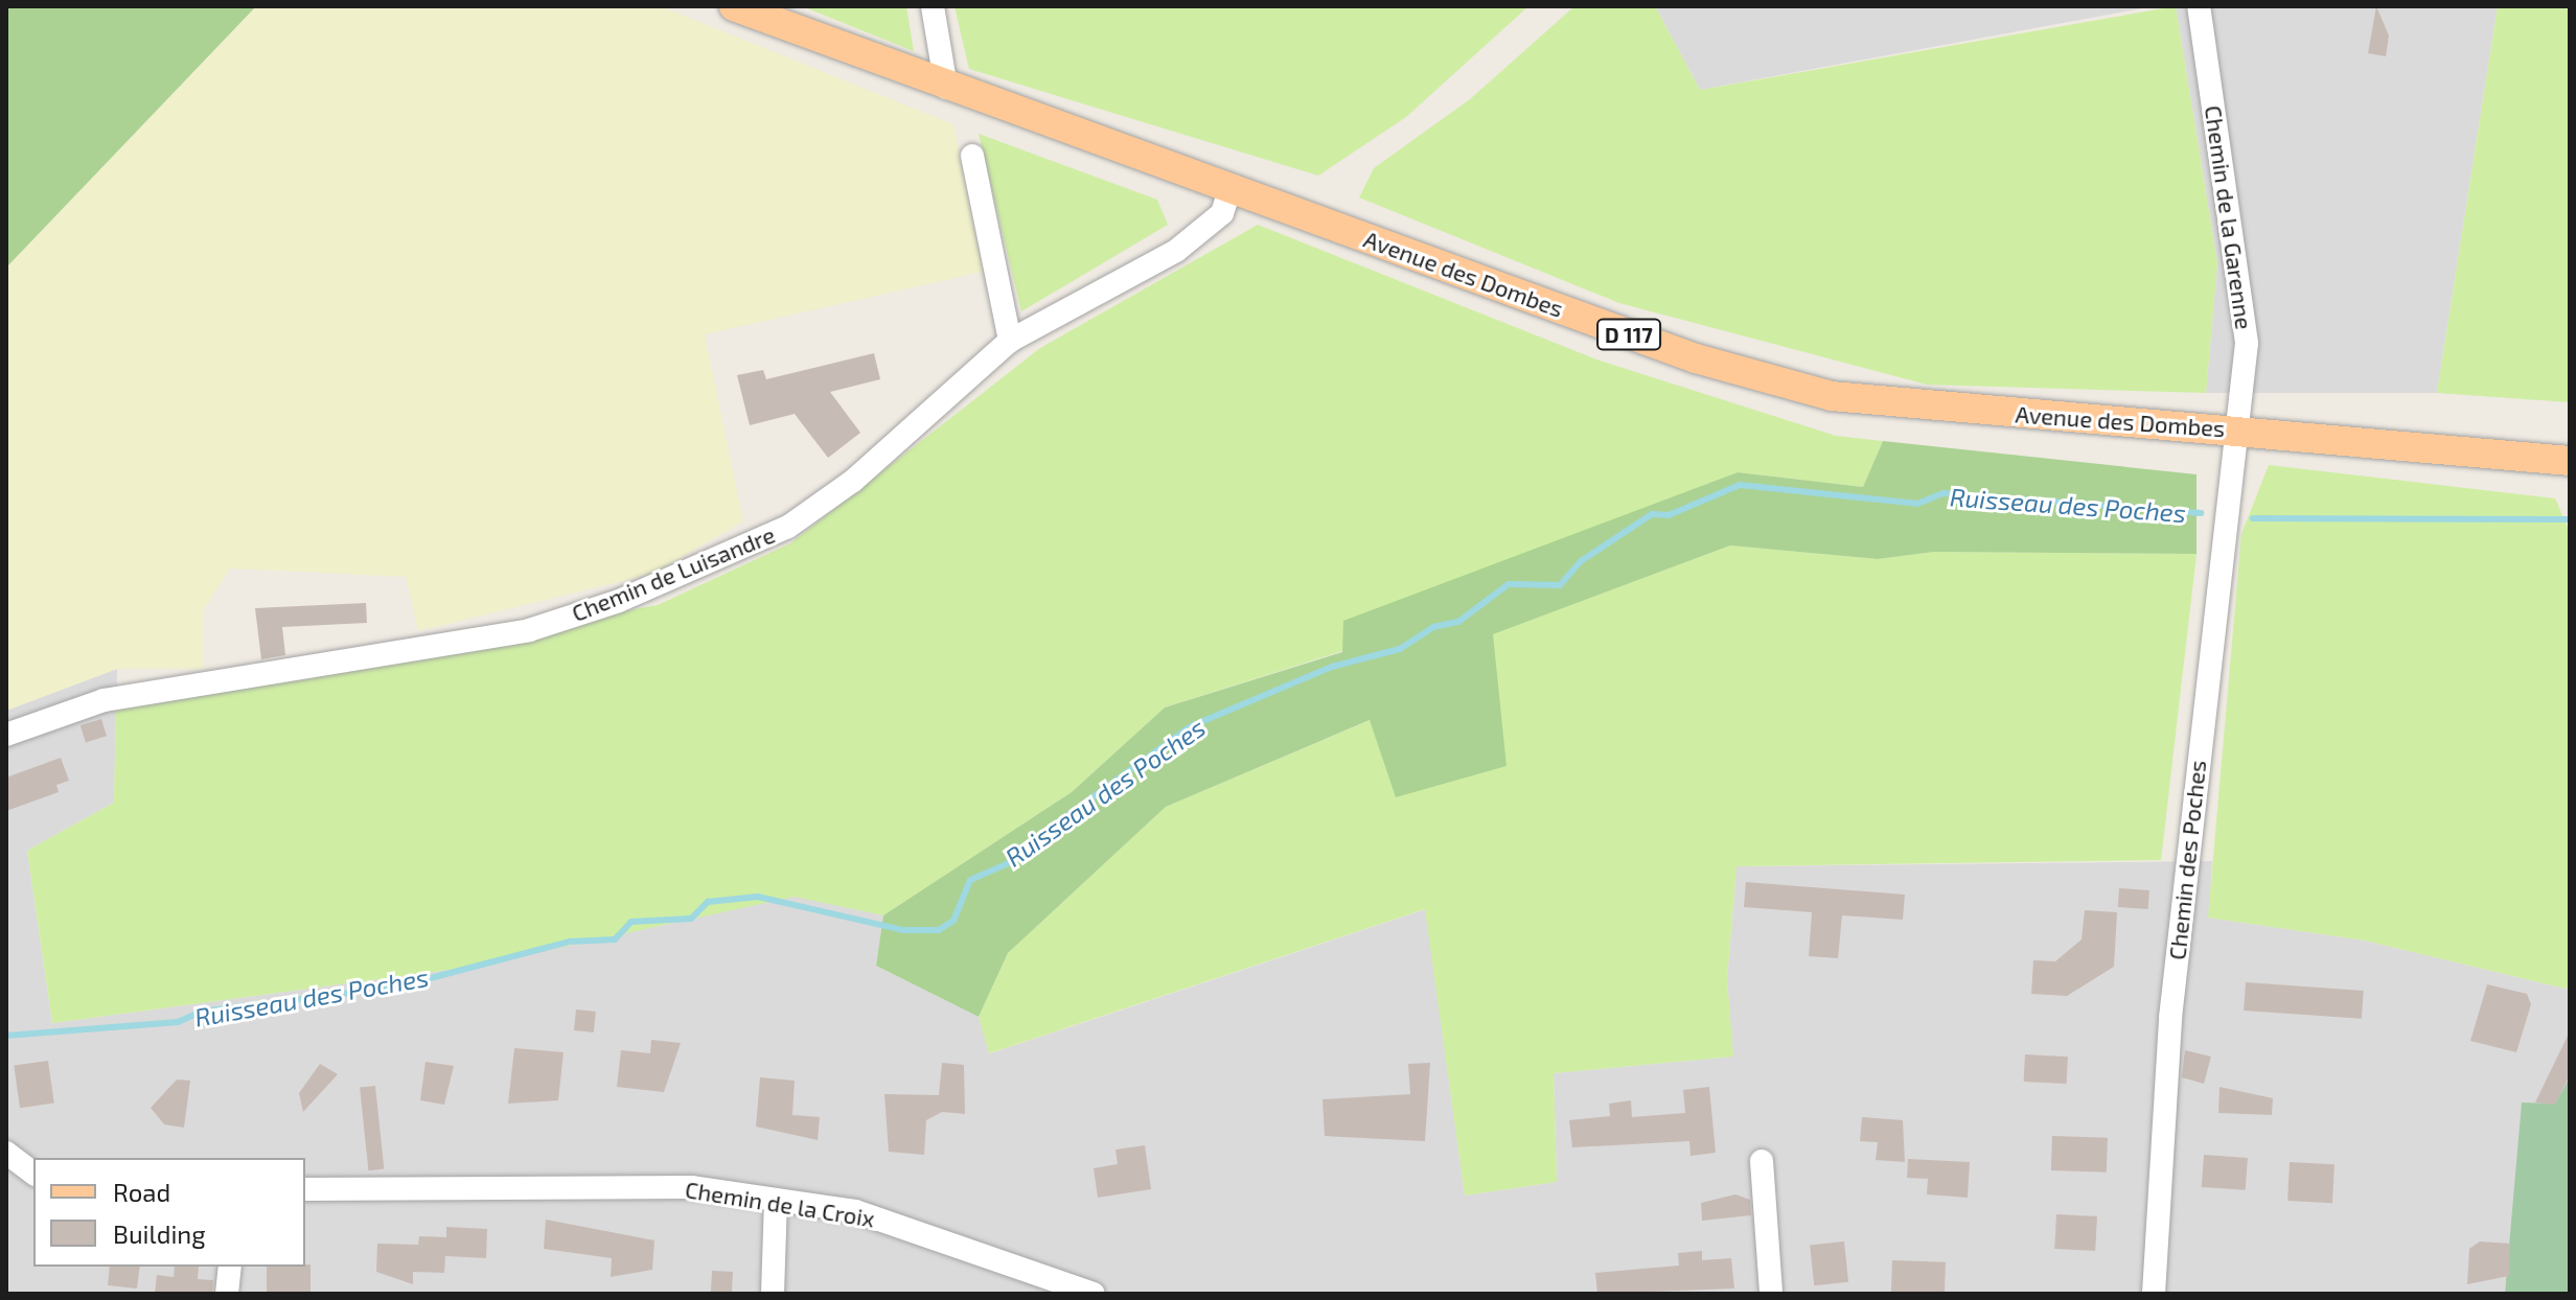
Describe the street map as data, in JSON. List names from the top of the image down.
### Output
{
  "streets": {
    "main road": ["Avenue des Dombes", "D 117"],
    "street": [
      "Chemin de la Garenne",
      "Chemin de Luisandre",
      "Chemin des Poches",
      "Chemin de la Croix"
    ]
  },
  "crossings": [
    ["Chemin de la Garenne", "Avenue des Dombes"],
    ["Chemin de la Garenne", "Chemin des Poches"],
    ["Avenue des Dombes", "Chemin de Luisandre"],
    ["Avenue des Dombes", "Chemin des Poches"]
  ],
  "water": ["Ruisseau des Poches"],
  "legend": ["Road", "Building"]
}
